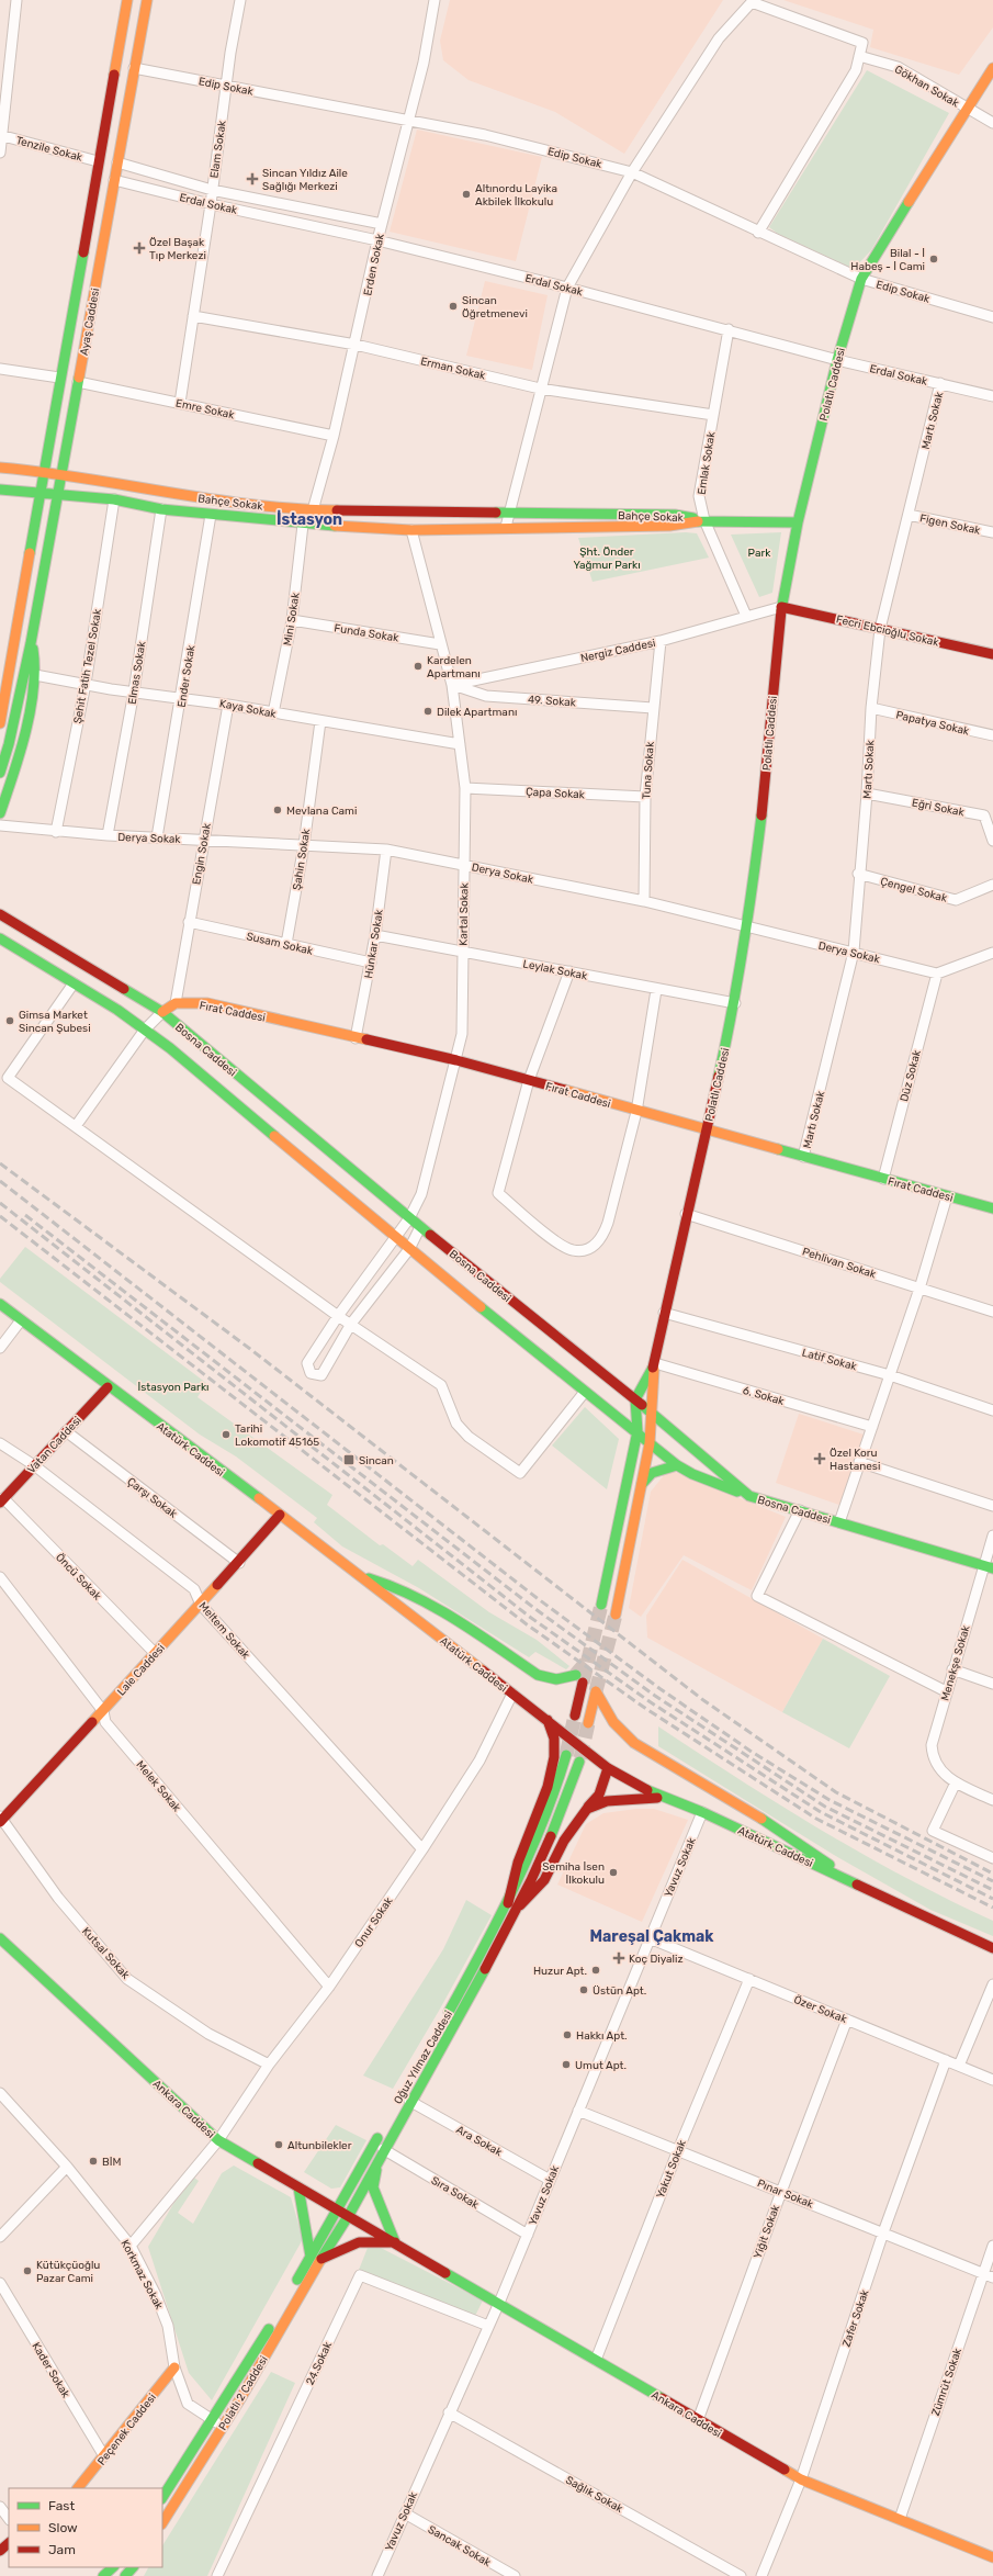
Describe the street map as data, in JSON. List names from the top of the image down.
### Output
{
  "streets": {
    "main road": [
      "Ayaş Caddesi",
      "Polatlı Caddesi",
      "Bahçe Sokak",
      "Fecri Ebcioğlu Sokak",
      "Fırat Caddesi",
      "Bosna Caddesi",
      "Vatan Caddesi",
      "Atatürk Caddesi",
      "Lale Caddesi",
      "Oğuz Yılmaz Caddesi",
      "Ankara Caddesi",
      "Polatlı 2 Caddesi",
      "Peçenek Caddesi"
    ],
    "street": [
      "Edip Sokak",
      "Gökhan Sokak",
      "Tenzile Sokak",
      "Elam Sokak",
      "Erdal Sokak",
      "Erden Sokak",
      "Erman Sokak",
      "Emre Sokak",
      "Martı Sokak",
      "Emlak Sokak",
      "Figen Sokak",
      "Mini Sokak",
      "Funda Sokak",
      "Nergiz Caddesi",
      "Şehit Fatih Tezel Sokak",
      "Elmas Sokak",
      "Ender Sokak",
      "49. Sokak",
      "Kaya Sokak",
      "Papatya Sokak",
      "Tuna Sokak",
      "Çapa Sokak",
      "Eğri Sokak",
      "Derya Sokak",
      "Engin Sokak",
      "Şahin Sokak",
      "Çengel Sokak",
      "Kartal Sokak",
      "Susam Sokak",
      "Hünkar Sokak",
      "Leylak Sokak",
      "Düz Sokak",
      "Pehlivan Sokak",
      "Latif Sokak",
      "6. Sokak",
      "Çarşı Sokak",
      "Öncü Sokak",
      "Meltem Sokak",
      "Menekşe Sokak",
      "Melek Sokak",
      "Yavuz Sokak",
      "Onur Sokak",
      "Kutsal Sokak",
      "Özer Sokak",
      "Ara Sokak",
      "Yakut Sokak",
      "Sıra Sokak",
      "Pınar Sokak",
      "Yiğit Sokak",
      "Korkmaz Sokak",
      "Zafer Sokak",
      "24.Sokak",
      "Kader Sokak",
      "Zümrüt Sokak",
      "Sağlık Sokak",
      "Sancak Sokak"
    ]
  },
  "crossings": [
    ["Edip Sokak", "Elam Sokak"],
    ["Edip Sokak", "Erden Sokak"],
    ["Edip Sokak", "Ayaş Caddesi"],
    ["Edip Sokak", "Polatlı Caddesi"],
    ["Gökhan Sokak", "Polatlı Caddesi"],
    ["Tenzile Sokak", "Ayaş Caddesi"],
    ["Elam Sokak", "Erdal Sokak"],
    ["Elam Sokak", "Erman Sokak"],
    ["Elam Sokak", "Emre Sokak"],
    ["Erdal Sokak", "Erden Sokak"],
    ["Erdal Sokak", "Ayaş Caddesi"],
    ["Erdal Sokak", "Polatlı Caddesi"],
    ["Erdal Sokak", "Martı Sokak"],
    ["Erdal Sokak", "Emlak Sokak"],
    ["Erden Sokak", "Erman Sokak"],
    ["Erden Sokak", "Emre Sokak"],
    ["Erden Sokak", "Bahçe Sokak"],
    ["Erden Sokak", "Mini Sokak"],
    ["Ayaş Caddesi", "Emre Sokak"],
    ["Ayaş Caddesi", "Bahçe Sokak"],
    ["Erman Sokak", "Emlak Sokak"],
    ["Polatlı Caddesi", "Fecri Ebcioğlu Sokak"],
    ["Polatlı Caddesi", "Nergiz Caddesi"],
    ["Polatlı Caddesi", "Derya Sokak"],
    ["Polatlı Caddesi", "Leylak Sokak"],
    ["Polatlı Caddesi", "Fırat Caddesi"],
    ["Polatlı Caddesi", "Bosna Caddesi"],
    ["Polatlı Caddesi", "Pehlivan Sokak"],
    ["Polatlı Caddesi", "Latif Sokak"],
    ["Polatlı Caddesi", "6. Sokak"],
    ["Martı Sokak", "Figen Sokak"],
    ["Martı Sokak", "Fecri Ebcioğlu Sokak"],
    ["Martı Sokak", "Papatya Sokak"],
    ["Martı Sokak", "Eğri Sokak"],
    ["Martı Sokak", "Derya Sokak"],
    ["Martı Sokak", "Çengel Sokak"],
    ["Martı Sokak", "Fırat Caddesi"],
    ["Emlak Sokak", "Bahçe Sokak"],
    ["Emlak Sokak", "Nergiz Caddesi"],
    ["Bahçe Sokak", "Mini Sokak"],
    ["Bahçe Sokak", "Şehit Fatih Tezel Sokak"],
    ["Bahçe Sokak", "Elmas Sokak"],
    ["Bahçe Sokak", "Ender Sokak"],
    ["Bahçe Sokak", "Kartal Sokak"],
    ["Mini Sokak", "Funda Sokak"],
    ["Mini Sokak", "Kaya Sokak"],
    ["Fecri Ebcioğlu Sokak", "Nergiz Caddesi"],
    ["Funda Sokak", "Kartal Sokak"],
    ["Nergiz Caddesi", "49. Sokak"],
    ["Nergiz Caddesi", "Tuna Sokak"],
    ["Nergiz Caddesi", "Kartal Sokak"],
    ["Şehit Fatih Tezel Sokak", "Kaya Sokak"],
    ["Şehit Fatih Tezel Sokak", "Derya Sokak"],
    ["Elmas Sokak", "Kaya Sokak"],
    ["Elmas Sokak", "Derya Sokak"],
    ["Ender Sokak", "Kaya Sokak"],
    ["Ender Sokak", "Derya Sokak"],
    ["49. Sokak", "Tuna Sokak"],
    ["49. Sokak", "Kartal Sokak"],
    ["Kaya Sokak", "Engin Sokak"],
    ["Kaya Sokak", "Şahin Sokak"],
    ["Kaya Sokak", "Kartal Sokak"],
    ["Tuna Sokak", "Çapa Sokak"],
    ["Tuna Sokak", "Derya Sokak"],
    ["Çapa Sokak", "Kartal Sokak"],
    ["Derya Sokak", "Engin Sokak"],
    ["Derya Sokak", "Şahin Sokak"],
    ["Derya Sokak", "Kartal Sokak"],
    ["Derya Sokak", "Hünkar Sokak"],
    ["Derya Sokak", "Düz Sokak"],
    ["Engin Sokak", "Susam Sokak"],
    ["Engin Sokak", "Fırat Caddesi"],
    ["Şahin Sokak", "Susam Sokak"],
    ["Kartal Sokak", "Leylak Sokak"],
    ["Kartal Sokak", "Fırat Caddesi"],
    ["Kartal Sokak", "Bosna Caddesi"],
    ["Susam Sokak", "Hünkar Sokak"],
    ["Hünkar Sokak", "Leylak Sokak"],
    ["Hünkar Sokak", "Fırat Caddesi"],
    ["Fırat Caddesi", "Düz Sokak"],
    ["Bosna Caddesi", "Menekşe Sokak"],
    ["Vatan Caddesi", "Atatürk Caddesi"],
    ["Vatan Caddesi", "Çarşı Sokak"],
    ["Vatan Caddesi", "Öncü Sokak"],
    ["Vatan Caddesi", "Meltem Sokak"],
    ["Atatürk Caddesi", "Lale Caddesi"],
    ["Atatürk Caddesi", "Yavuz Sokak"],
    ["Atatürk Caddesi", "Onur Sokak"],
    ["Çarşı Sokak", "Lale Caddesi"],
    ["Öncü Sokak", "Lale Caddesi"],
    ["Meltem Sokak", "Lale Caddesi"],
    ["Meltem Sokak", "Onur Sokak"],
    ["Lale Caddesi", "Melek Sokak"],
    ["Lale Caddesi", "Kutsal Sokak"],
    ["Melek Sokak", "Onur Sokak"],
    ["Yavuz Sokak", "Özer Sokak"],
    ["Yavuz Sokak", "Ankara Caddesi"],
    ["Yavuz Sokak", "Ara Sokak"],
    ["Yavuz Sokak", "Sıra Sokak"],
    ["Yavuz Sokak", "Pınar Sokak"],
    ["Yavuz Sokak", "24.Sokak"],
    ["Yavuz Sokak", "Sağlık Sokak"],
    ["Yavuz Sokak", "Sancak Sokak"],
    ["Onur Sokak", "Kutsal Sokak"],
    ["Onur Sokak", "Ankara Caddesi"],
    ["Onur Sokak", "Korkmaz Sokak"],
    ["Özer Sokak", "Yakut Sokak"],
    ["Özer Sokak", "Yiğit Sokak"],
    ["Özer Sokak", "Zafer Sokak"],
    ["Oğuz Yılmaz Caddesi", "Ankara Caddesi"],
    ["Oğuz Yılmaz Caddesi", "Ara Sokak"],
    ["Oğuz Yılmaz Caddesi", "Sıra Sokak"],
    ["Oğuz Yılmaz Caddesi", "Polatlı 2 Caddesi"],
    ["Ankara Caddesi", "Yakut Sokak"],
    ["Ankara Caddesi", "Yiğit Sokak"],
    ["Ankara Caddesi", "Zafer Sokak"],
    ["Ankara Caddesi", "Zümrüt Sokak"],
    ["Yakut Sokak", "Pınar Sokak"],
    ["Pınar Sokak", "Yiğit Sokak"],
    ["Pınar Sokak", "Zafer Sokak"],
    ["Pınar Sokak", "Zümrüt Sokak"],
    ["Korkmaz Sokak", "Polatlı 2 Caddesi"],
    ["Korkmaz Sokak", "Peçenek Caddesi"],
    ["Kader Sokak", "Peçenek Caddesi"]
  ],
  "districts": ["İstasyon", "Mareşal Çakmak"],
  "parks": ["Şht. Önder Yağmur Parkı", "Park", "İstasyon Parkı"],
  "places": {
    "health": [
      "Sincan Yıldız Aile Sağlığı Merkezi",
      "Özel Başak Tıp Merkezi",
      "Özel Koru Hastanesi",
      "Koç Diyaliz"
    ],
    "other": [
      "Altınordu Layika Akbilek İlkokulu",
      "Bilal - İ Habeş - İ Cami",
      "Sincan Öğretmenevi",
      "Kardelen Apartmanı",
      "Dilek Apartmanı",
      "Mevlana Cami",
      "Gimsa Market Sincan Şubesi",
      "Tarihi Lokomotif 45165",
      "Semiha İsen İlkokulu",
      "Huzur Apt.",
      "Üstün Apt.",
      "Hakkı Apt.",
      "Umut Apt.",
      "Altunbilekler",
      "BİM",
      "Kütükçüoğlu Pazar Cami"
    ],
    "transit": ["Sincan"]
  },
  "legend": ["Fast", "Slow", "Jam"]
}
